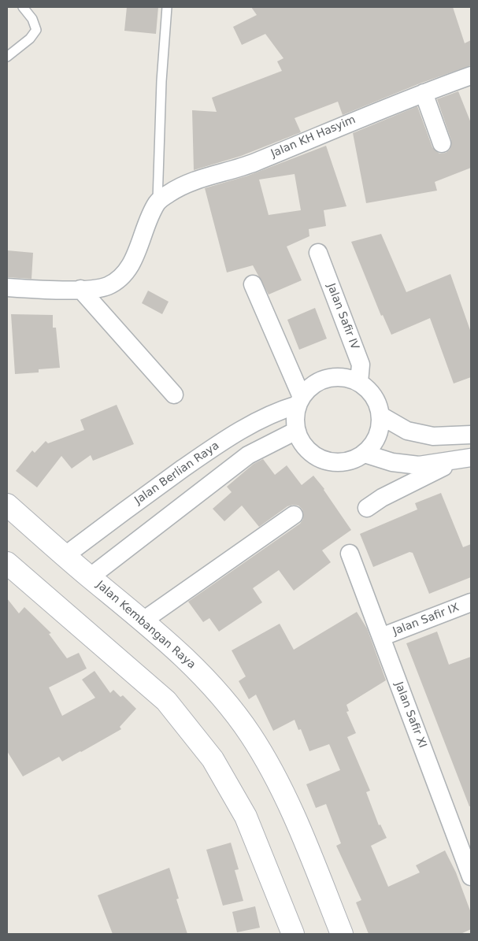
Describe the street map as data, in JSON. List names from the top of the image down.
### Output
{
  "streets": {
    "main road": ["Jalan Kembangan Raya"],
    "street": [
      "Jalan KH Hasyim",
      "Jalan Safir IV",
      "Jalan Berlian Raya",
      "Jalan Safir IX",
      "Jalan Safir XI"
    ]
  },
  "crossings": [
    ["Jalan Safir IV", "Jalan Berlian Raya"],
    ["Jalan Berlian Raya", "Jalan Kembangan Raya"],
    ["Jalan Safir IX", "Jalan Safir XI"]
  ]
}
